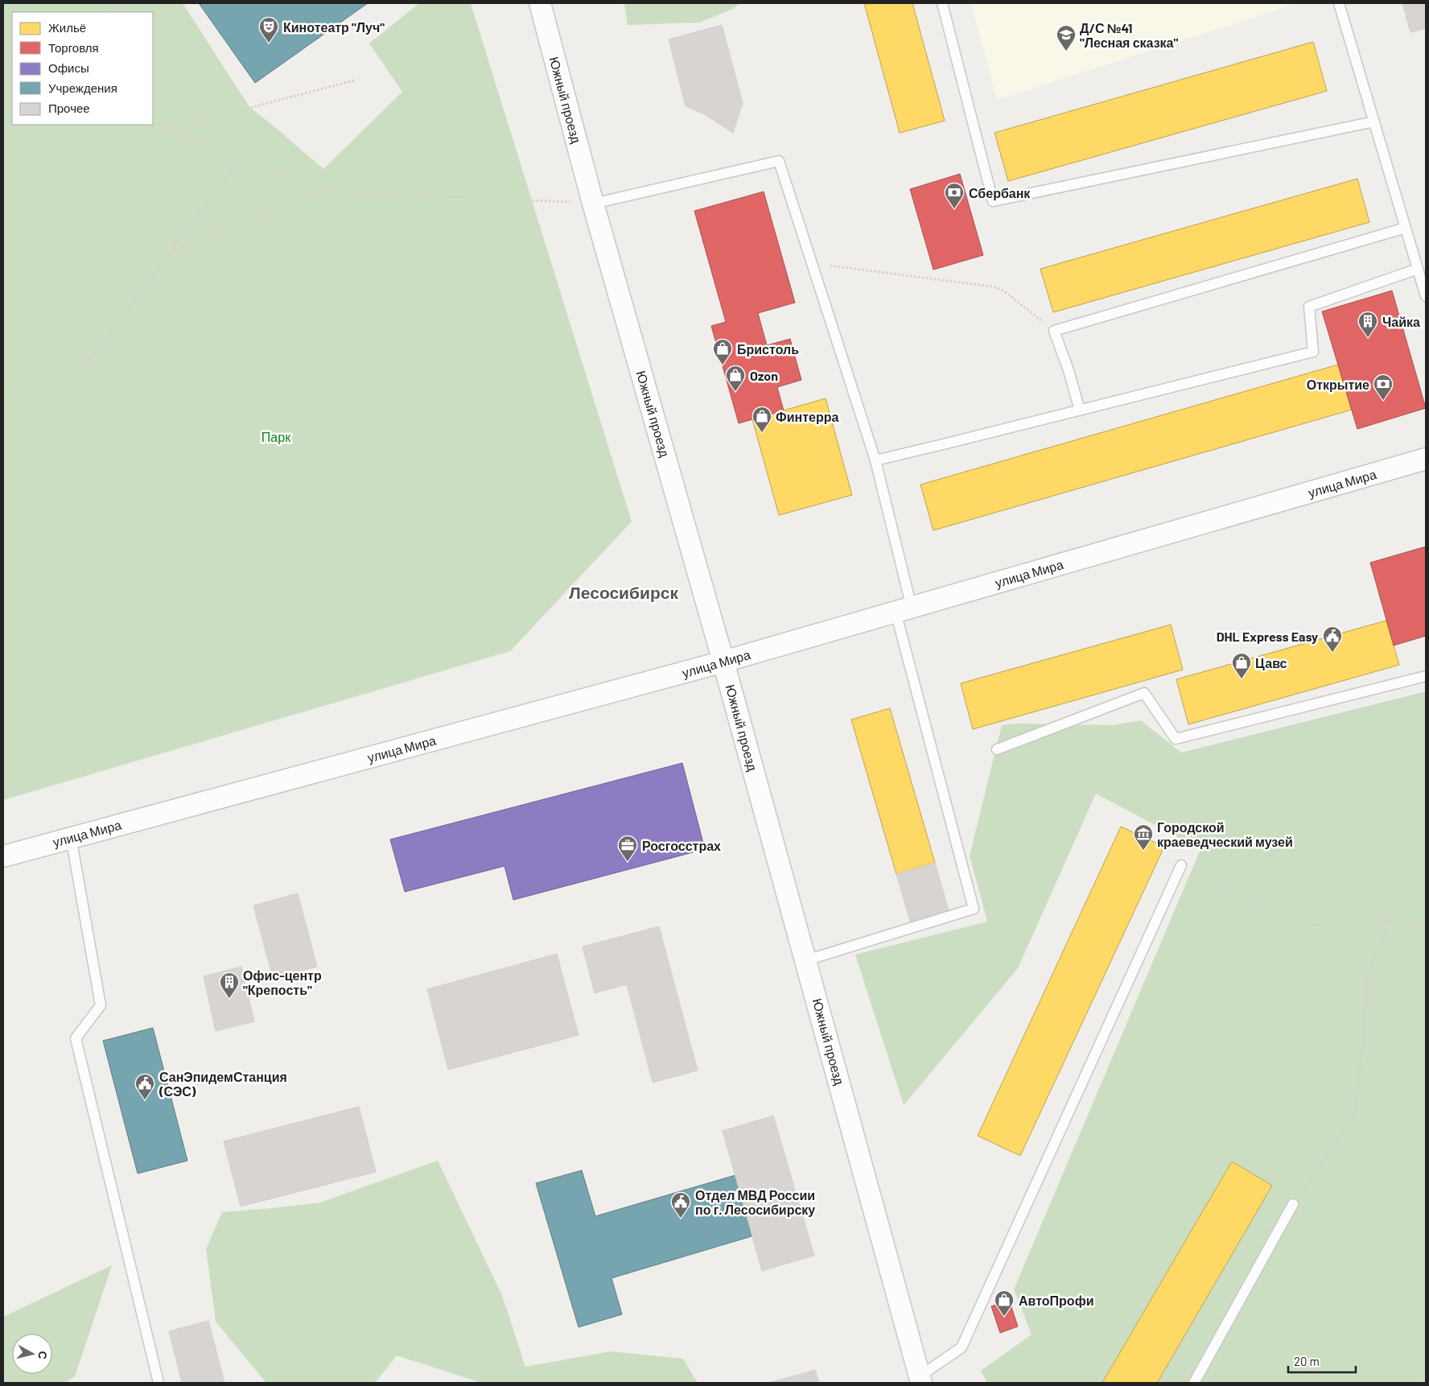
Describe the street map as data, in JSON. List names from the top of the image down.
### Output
{
  "streets": {
    "street": ["Южный проезд", "улица Мира"]
  },
  "crossings": [
    ["Южный проезд", "улица Мира"]
  ],
  "districts": ["Лесосибирск"],
  "parks": ["Парк"],
  "places": {
    "theatre": ["Кинотеатр \"Луч\""],
    "school or university": ["Д/С №41 \"Лесная сказка\""],
    "bank": ["Сбербанк", "Открытие"],
    "building": ["Чайка", "Офис-центр \"Крепость\""],
    "shop": [
      "Бристоль",
      "Ozon",
      "Финтерра",
      "Цавс",
      "АвтоПрофи"
    ],
    "public building": ["DHL Express Easy", "СанЭпидемСтанция (СЭС)", "Отдел МВД России по г. Лесосибирску"],
    "museum": ["Городской краеведческий музей"],
    "office": ["Росгосстрах"]
  },
  "legend": [
    "Жильё",
    "Торговля",
    "Офисы",
    "Учреждения",
    "Прочее"
  ],
  "scale_bar": "20 m",
  "north": "right"
}
